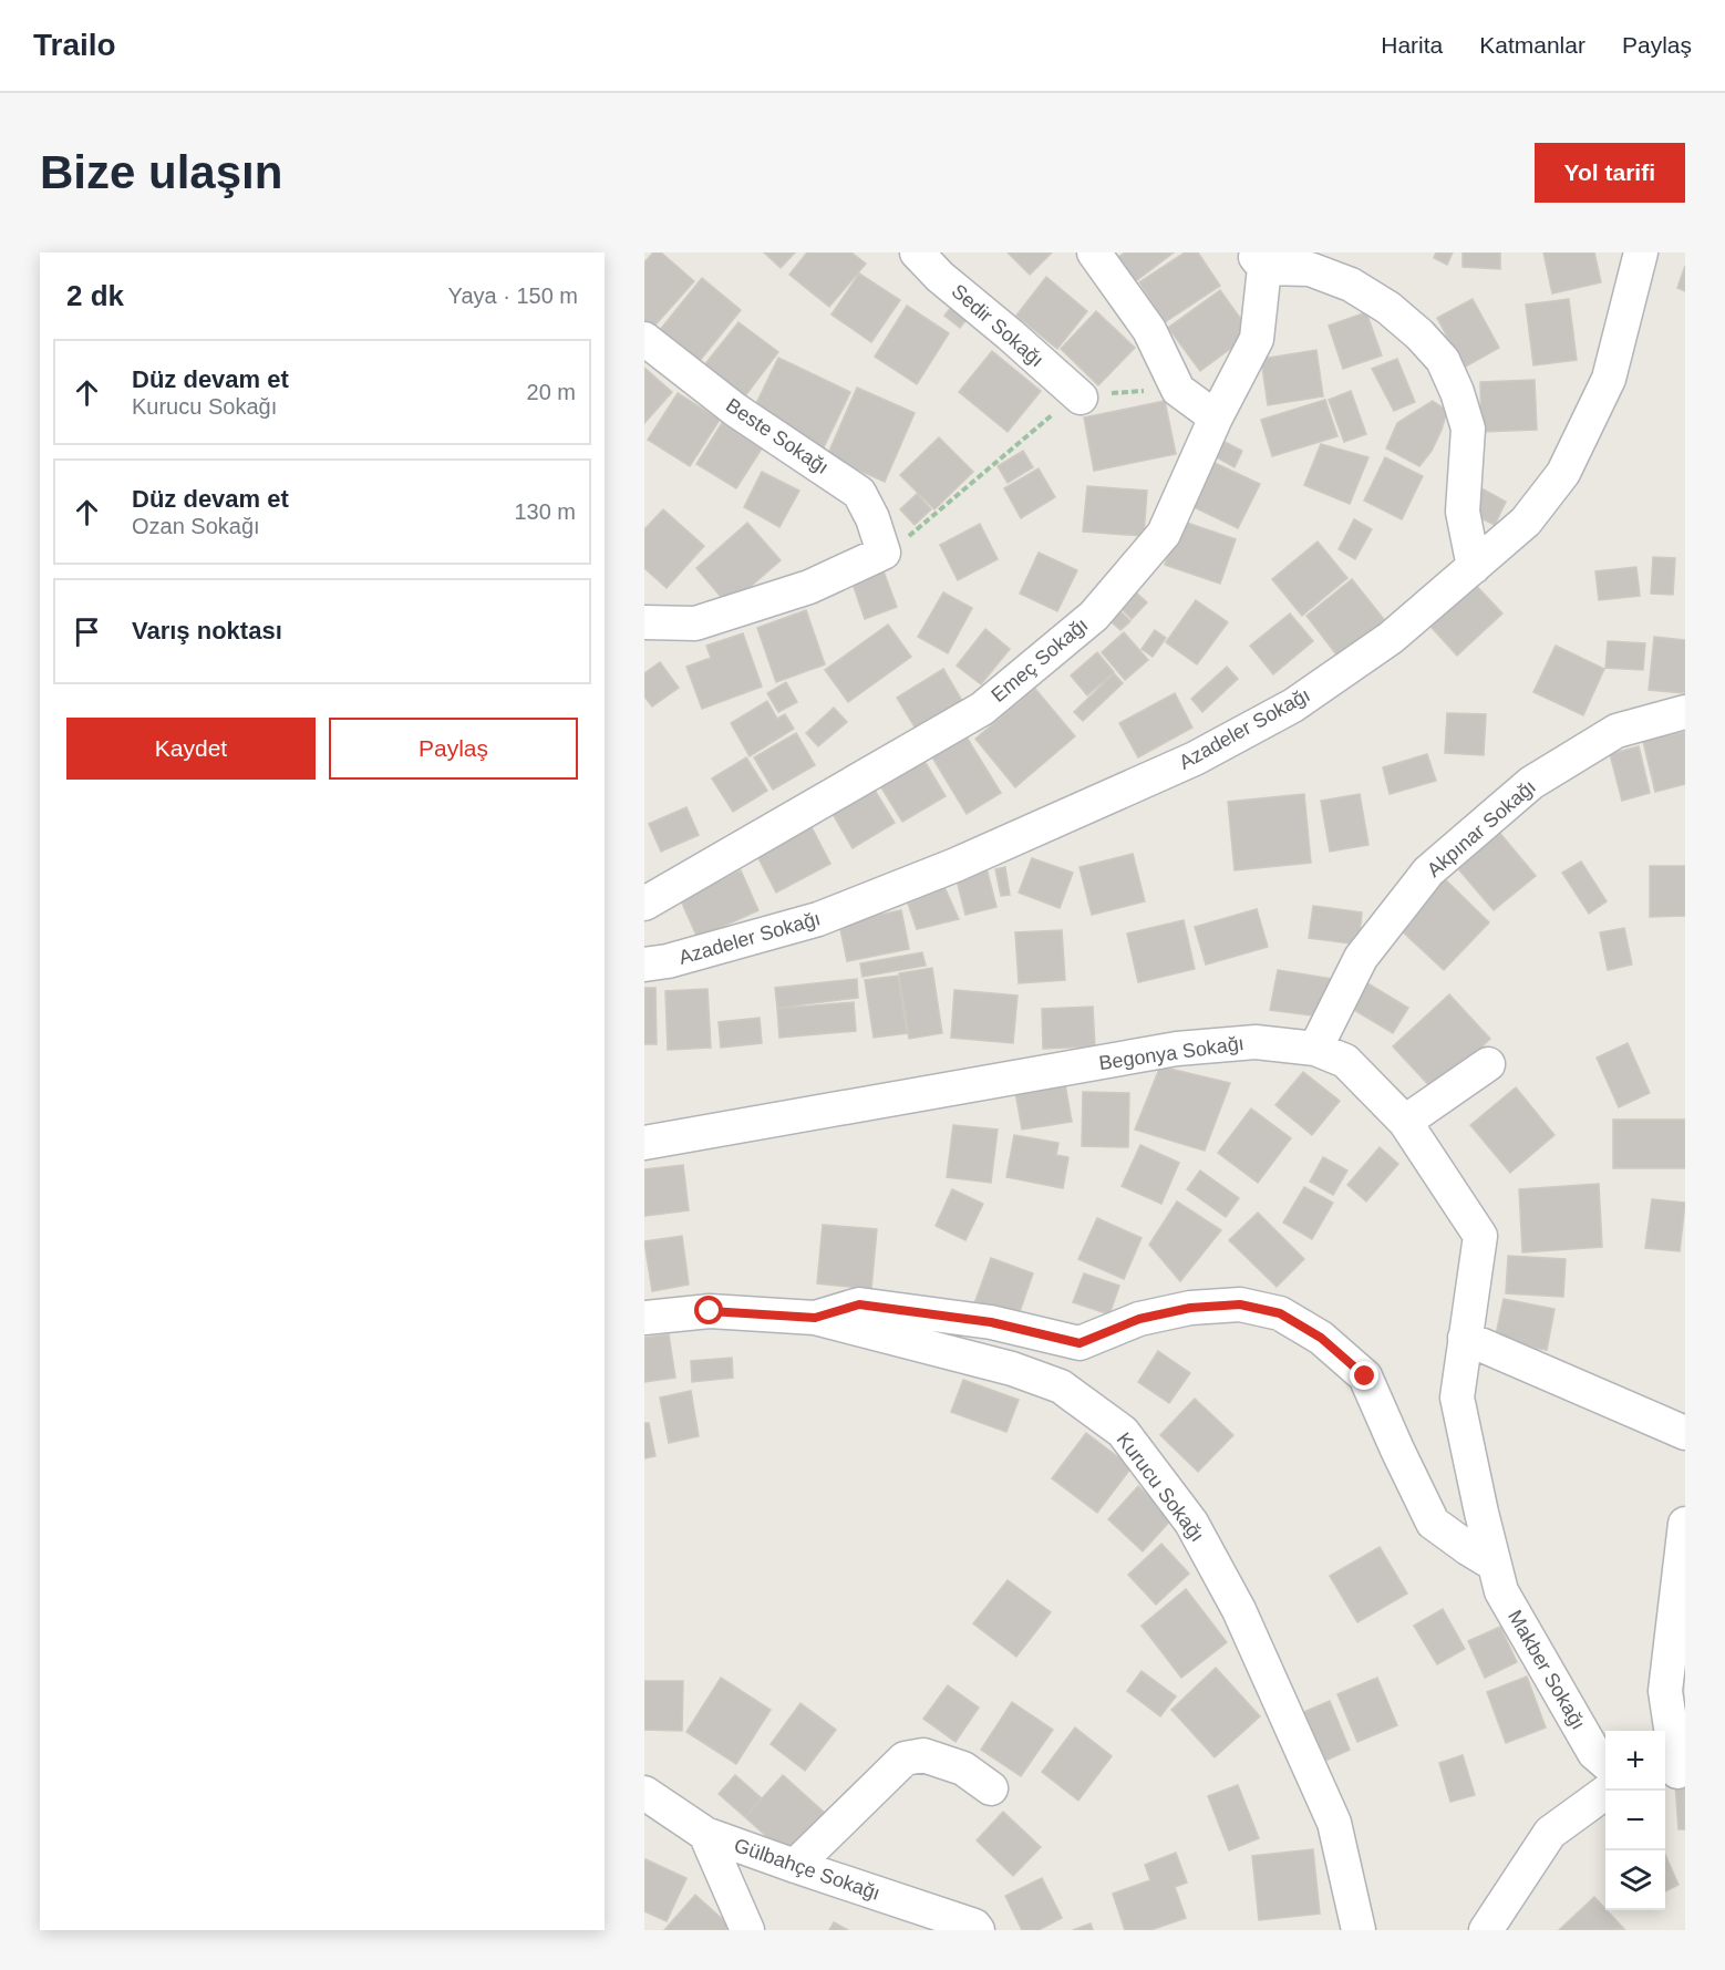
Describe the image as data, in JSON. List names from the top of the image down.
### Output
{
  "streets": {
    "street": [
      "Sedir Sokağı",
      "Beste Sokağı",
      "Emeç Sokağı",
      "Azadeler Sokağı",
      "Akpınar Sokağı",
      "Begonya Sokağı",
      "Kurucu Sokağı",
      "Makber Sokağı",
      "Gülbahçe Sokağı"
    ]
  },
  "crossings": [
    ["Akpınar Sokağı", "Begonya Sokağı"],
    ["Begonya Sokağı", "Makber Sokağı"]
  ],
  "page": {
    "header": "Trailo",
    "nav": ["Harita", "Katmanlar", "Paylaş"],
    "buttons": [
      "Yol tarifi",
      ["Kaydet", "Paylaş"]
    ],
    "title": "Bize ulaşın",
    "heading": ["2 dk", "Yaya · 150 m"],
    "list": [
      ["Düz devam et", "Kurucu Sokağı", "20 m"],
      ["Düz devam et", "Ozan Sokağı", "130 m"],
      "Varış noktası"
    ],
    "map_buttons": ["+", "−"]
  }
}
